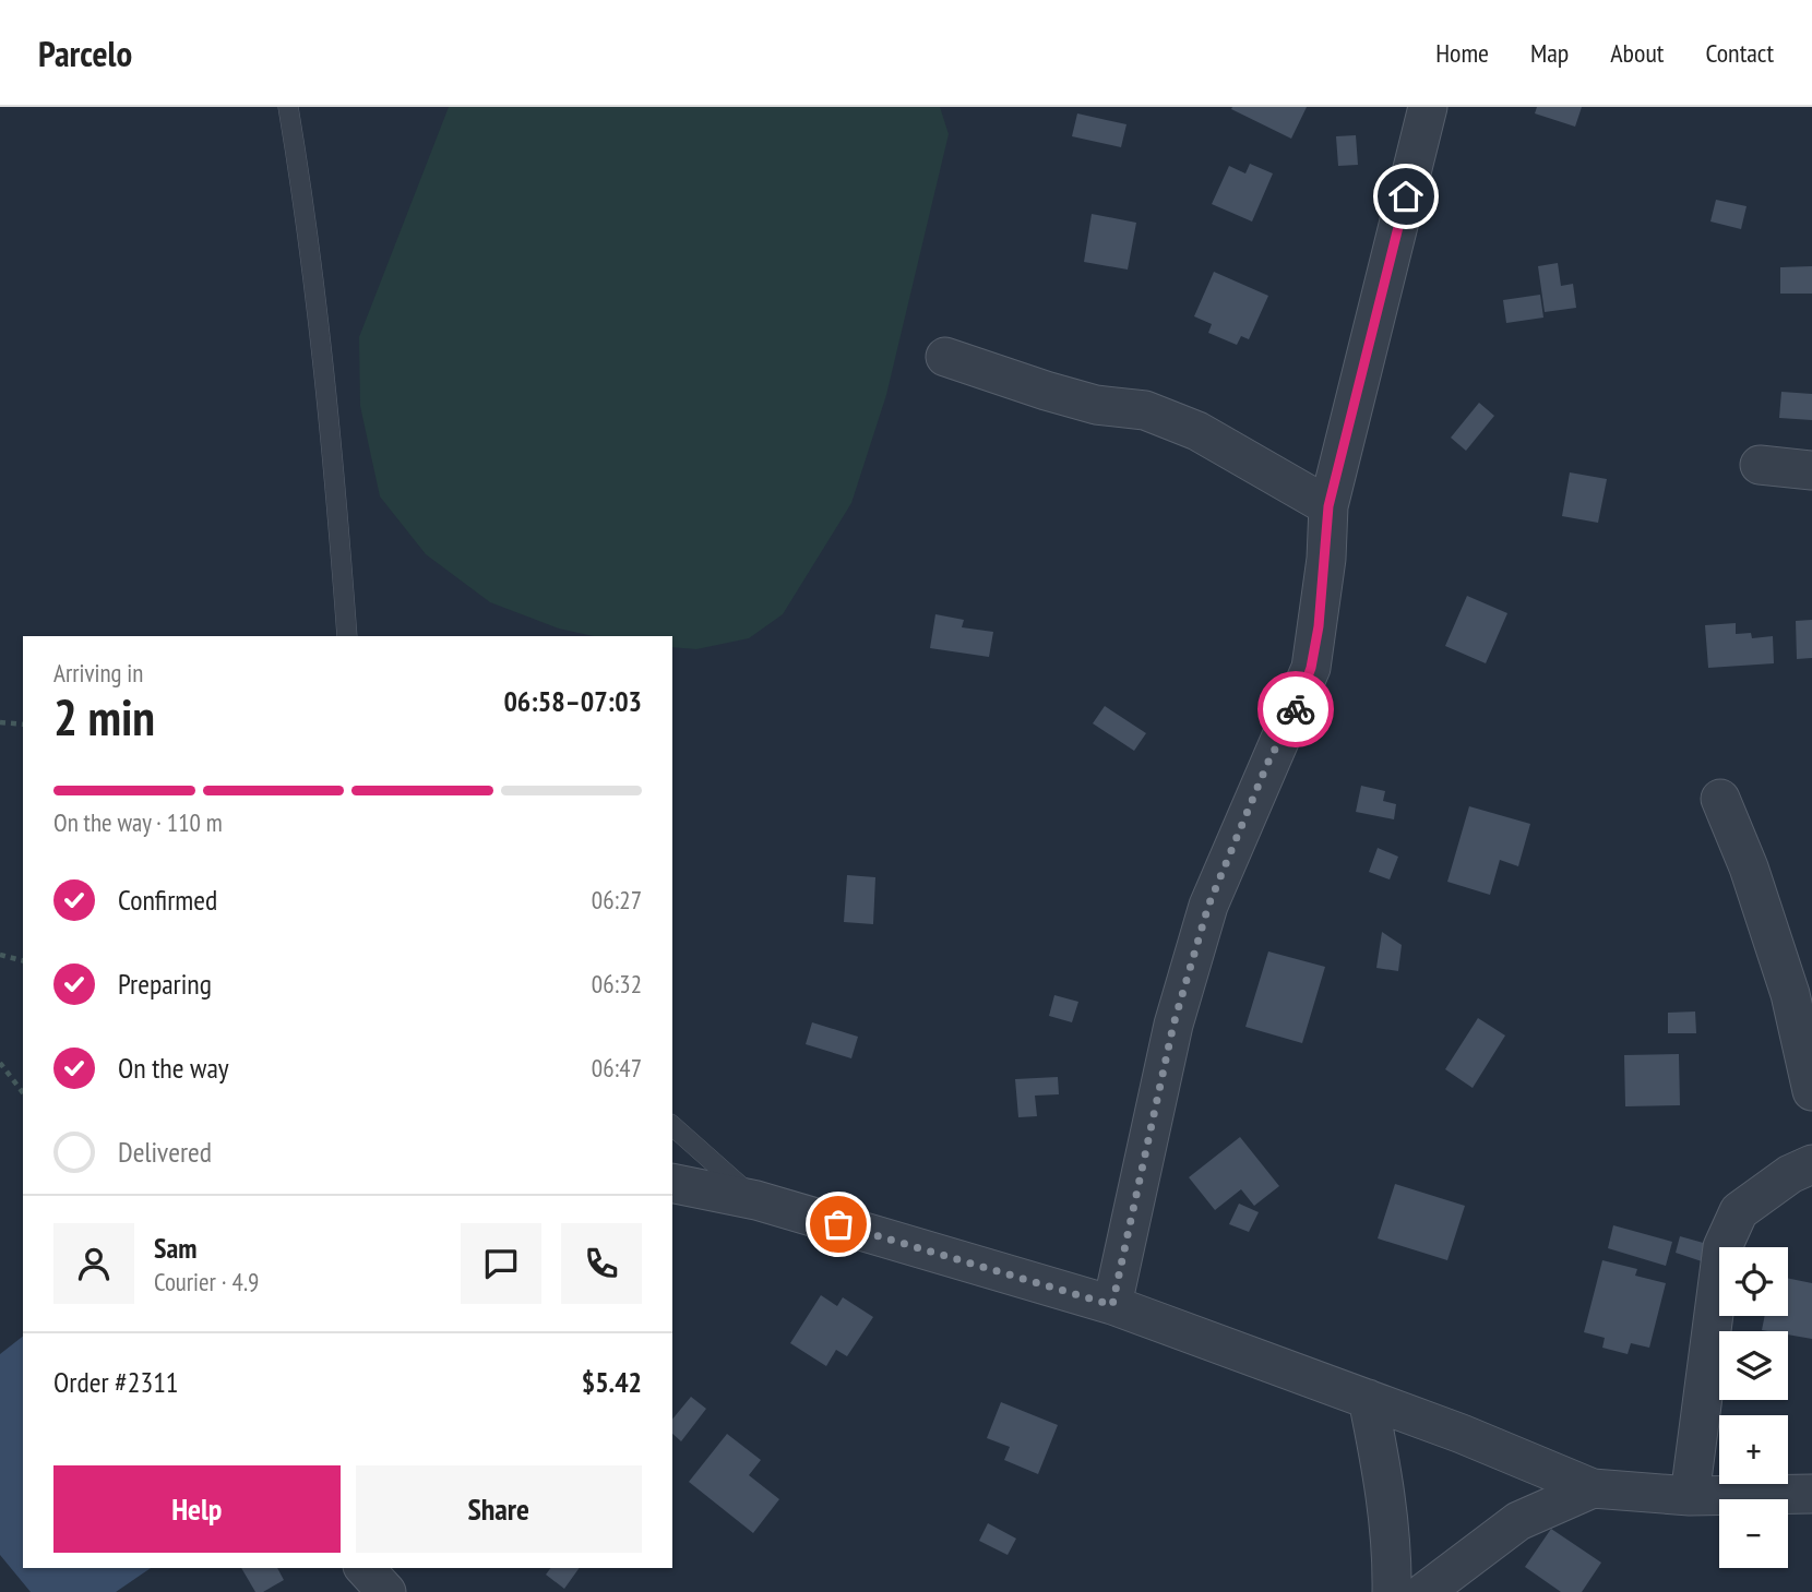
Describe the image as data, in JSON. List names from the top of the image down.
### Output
{
  "page": {
    "header": "Parcelo",
    "nav": [
      "Home",
      "Map",
      "About",
      "Contact"
    ],
    "heading": ["2 min", "Arriving in", "06:58–07:03"],
    "panel": [
      "Sam",
      "Courier · 4.9",
      "Order #2311",
      "$5.42"
    ],
    "bar": "On the way · 110 m",
    "list": [
      ["Confirmed", "06:27"],
      ["Preparing", "06:32"],
      ["On the way", "06:47"],
      "Delivered"
    ],
    "map_buttons": ["+", "−"],
    "buttons": ["Help", "Share"]
  }
}
